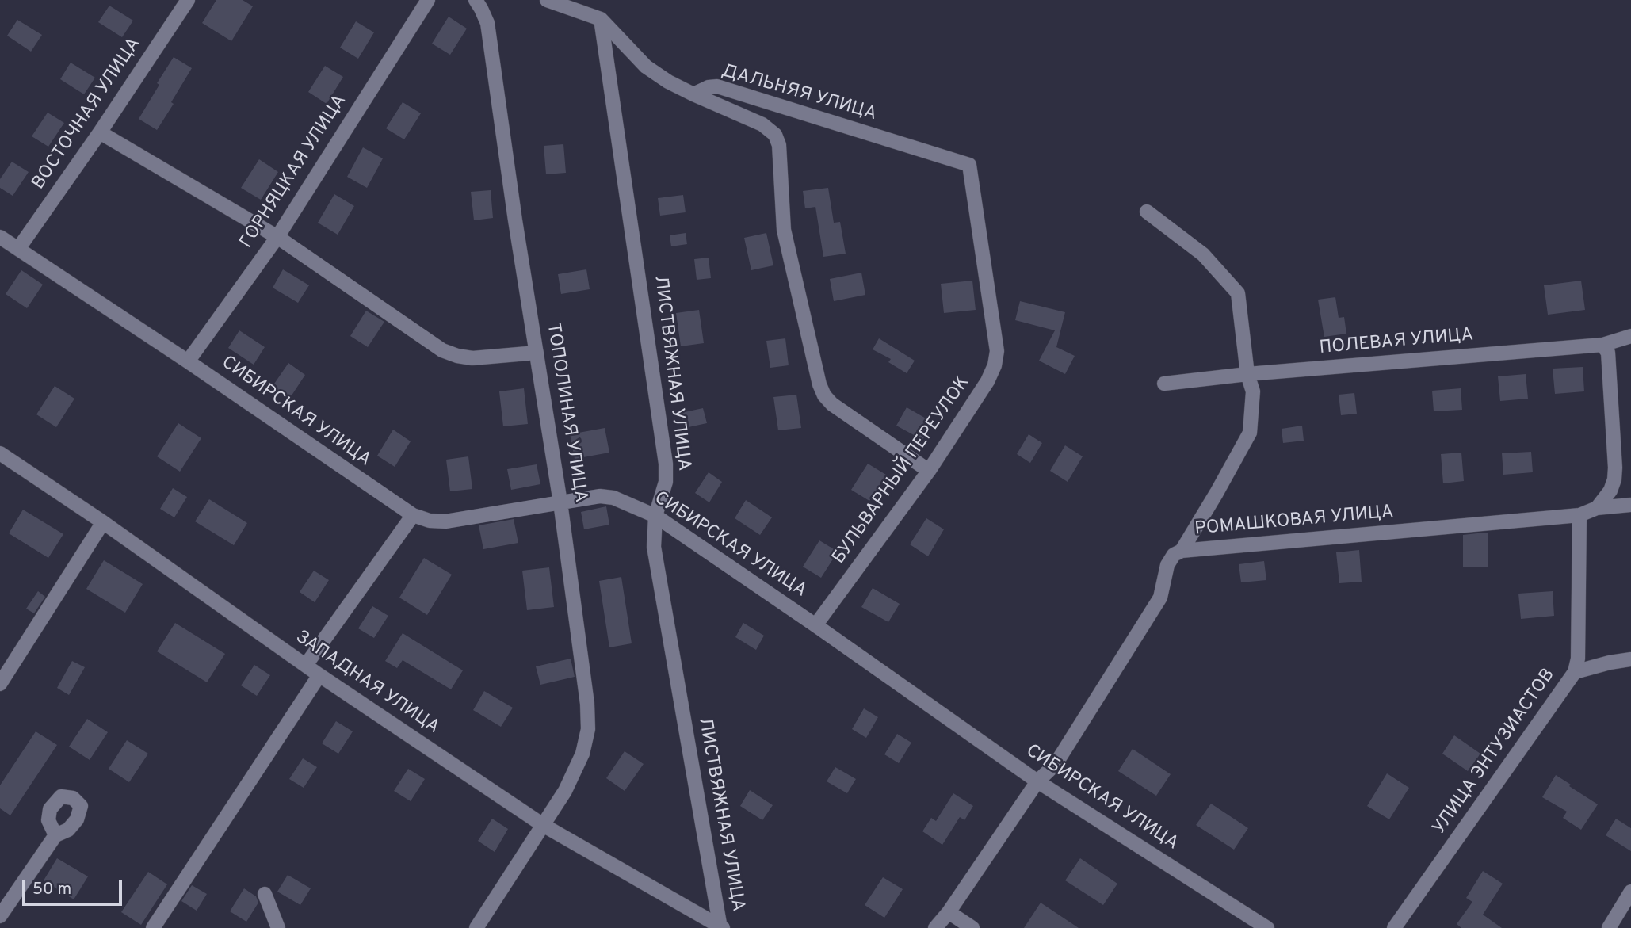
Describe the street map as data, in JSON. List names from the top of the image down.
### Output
{
  "streets": {
    "street": [
      "ДАЛЬНЯЯ УЛИЦА",
      "ВОСТОЧНАЯ УЛИЦА",
      "ГОРНЯЦКАЯ УЛИЦА",
      "ПОЛЕВАЯ УЛИЦА",
      "ЛИСТВЯЖНАЯ УЛИЦА",
      "СИБИРСКАЯ УЛИЦА",
      "ТОПОЛИНАЯ УЛИЦА",
      "БУЛЬВАРНЫЙ ПЕРЕУЛОК",
      "РОМАШКОВАЯ УЛИЦА",
      "ЗАПАДНАЯ УЛИЦА",
      "УЛИЦА ЭНТУЗИАСТОВ"
    ]
  },
  "crossings": [
    ["ДАЛЬНЯЯ УЛИЦА", "БУЛЬВАРНЫЙ ПЕРЕУЛОК"],
    ["ВОСТОЧНАЯ УЛИЦА", "СИБИРСКАЯ УЛИЦА"],
    ["ГОРНЯЦКАЯ УЛИЦА", "СИБИРСКАЯ УЛИЦА"],
    ["ЛИСТВЯЖНАЯ УЛИЦА", "СИБИРСКАЯ УЛИЦА"],
    ["ЛИСТВЯЖНАЯ УЛИЦА", "ЗАПАДНАЯ УЛИЦА"],
    ["СИБИРСКАЯ УЛИЦА", "ТОПОЛИНАЯ УЛИЦА"],
    ["СИБИРСКАЯ УЛИЦА", "БУЛЬВАРНЫЙ ПЕРЕУЛОК"],
    ["СИБИРСКАЯ УЛИЦА", "РОМАШКОВАЯ УЛИЦА"],
    ["ТОПОЛИНАЯ УЛИЦА", "ЗАПАДНАЯ УЛИЦА"],
    ["РОМАШКОВАЯ УЛИЦА", "УЛИЦА ЭНТУЗИАСТОВ"]
  ],
  "scale_bar": "50 m"
}
